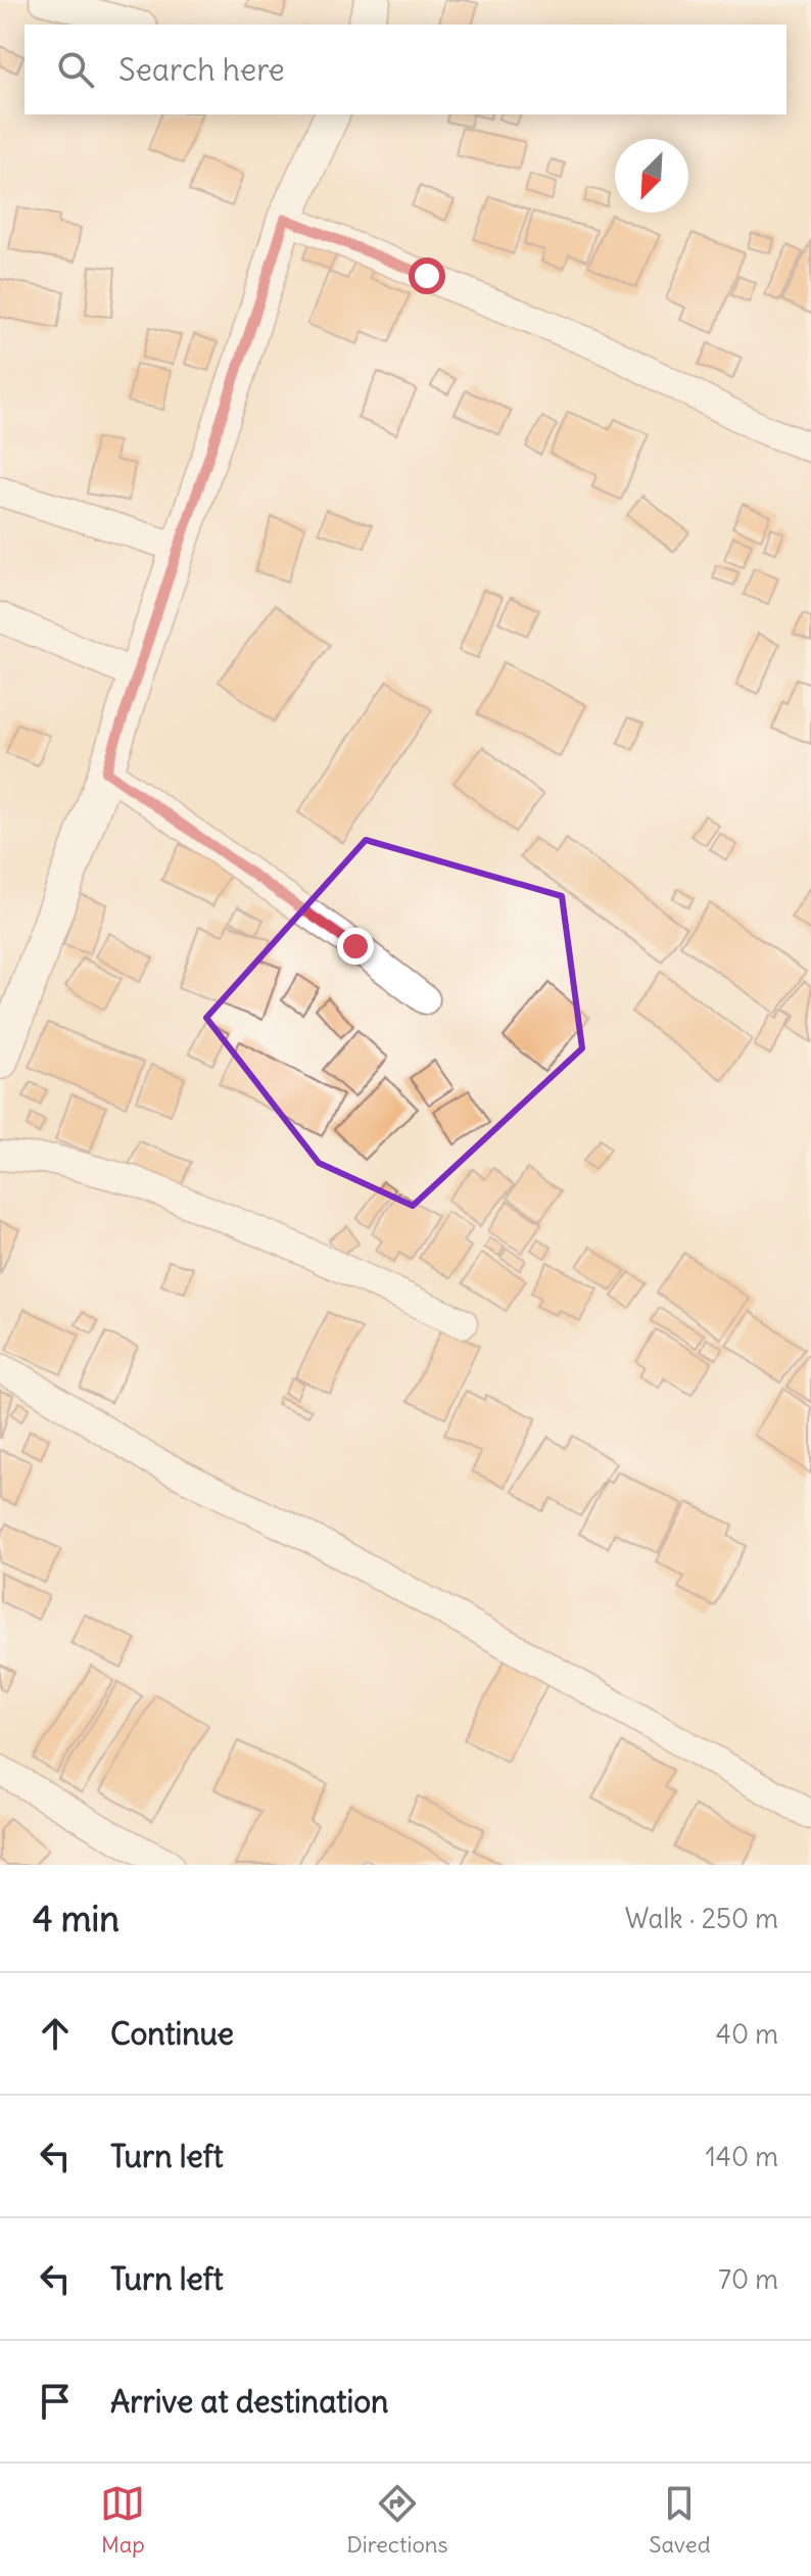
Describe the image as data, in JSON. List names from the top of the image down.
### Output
{
  "north": "bottom left",
  "page": {
    "search": "Search here",
    "heading": ["4 min", "Walk · 250 m"],
    "list": [
      ["Continue", "40 m"],
      ["Turn left", "140 m"],
      ["Turn left", "70 m"],
      "Arrive at destination"
    ],
    "nav": ["Map", "Directions", "Saved"]
  }
}
